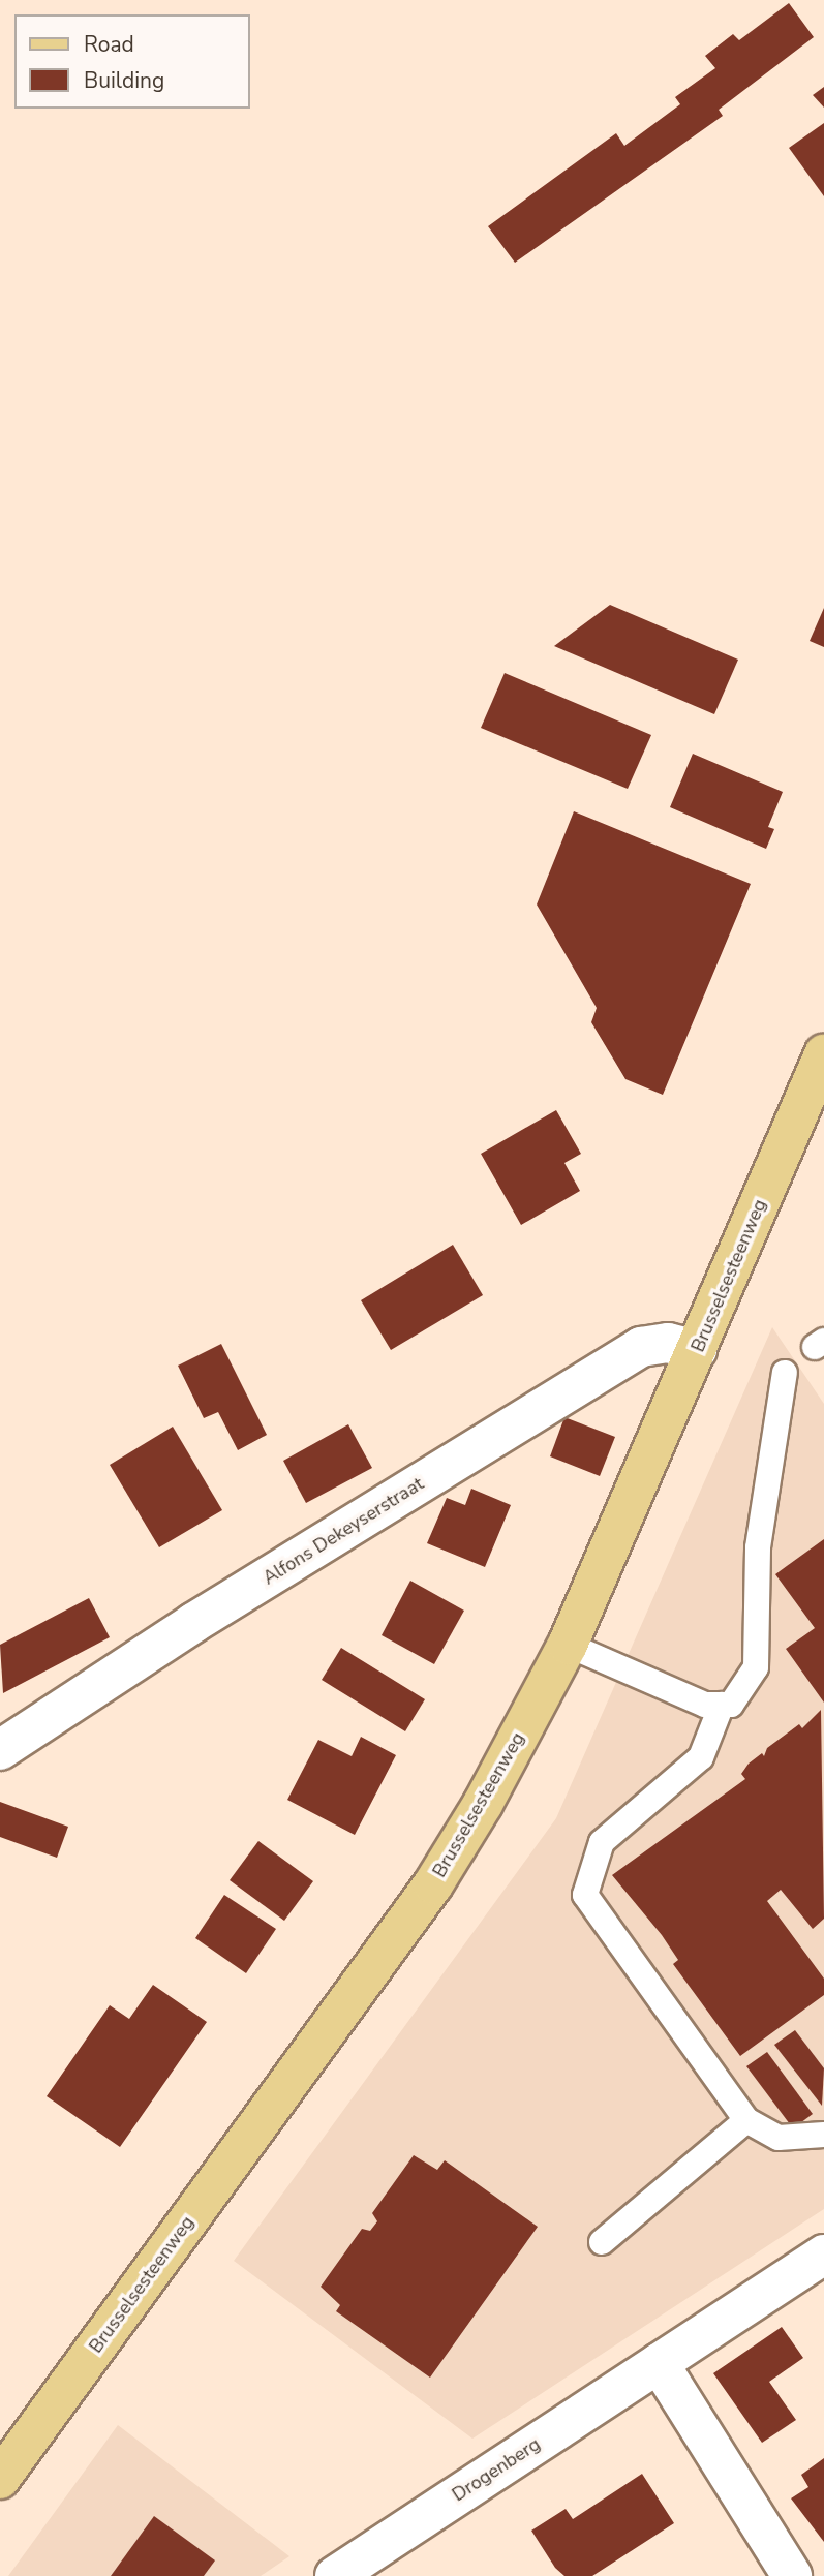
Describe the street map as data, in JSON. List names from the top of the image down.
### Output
{
  "streets": {
    "main road": ["Brusselsesteenweg"],
    "street": ["Alfons Dekeyserstraat", "Drogenberg"]
  },
  "crossings": [
    ["Brusselsesteenweg", "Alfons Dekeyserstraat"]
  ],
  "legend": ["Road", "Building"]
}
